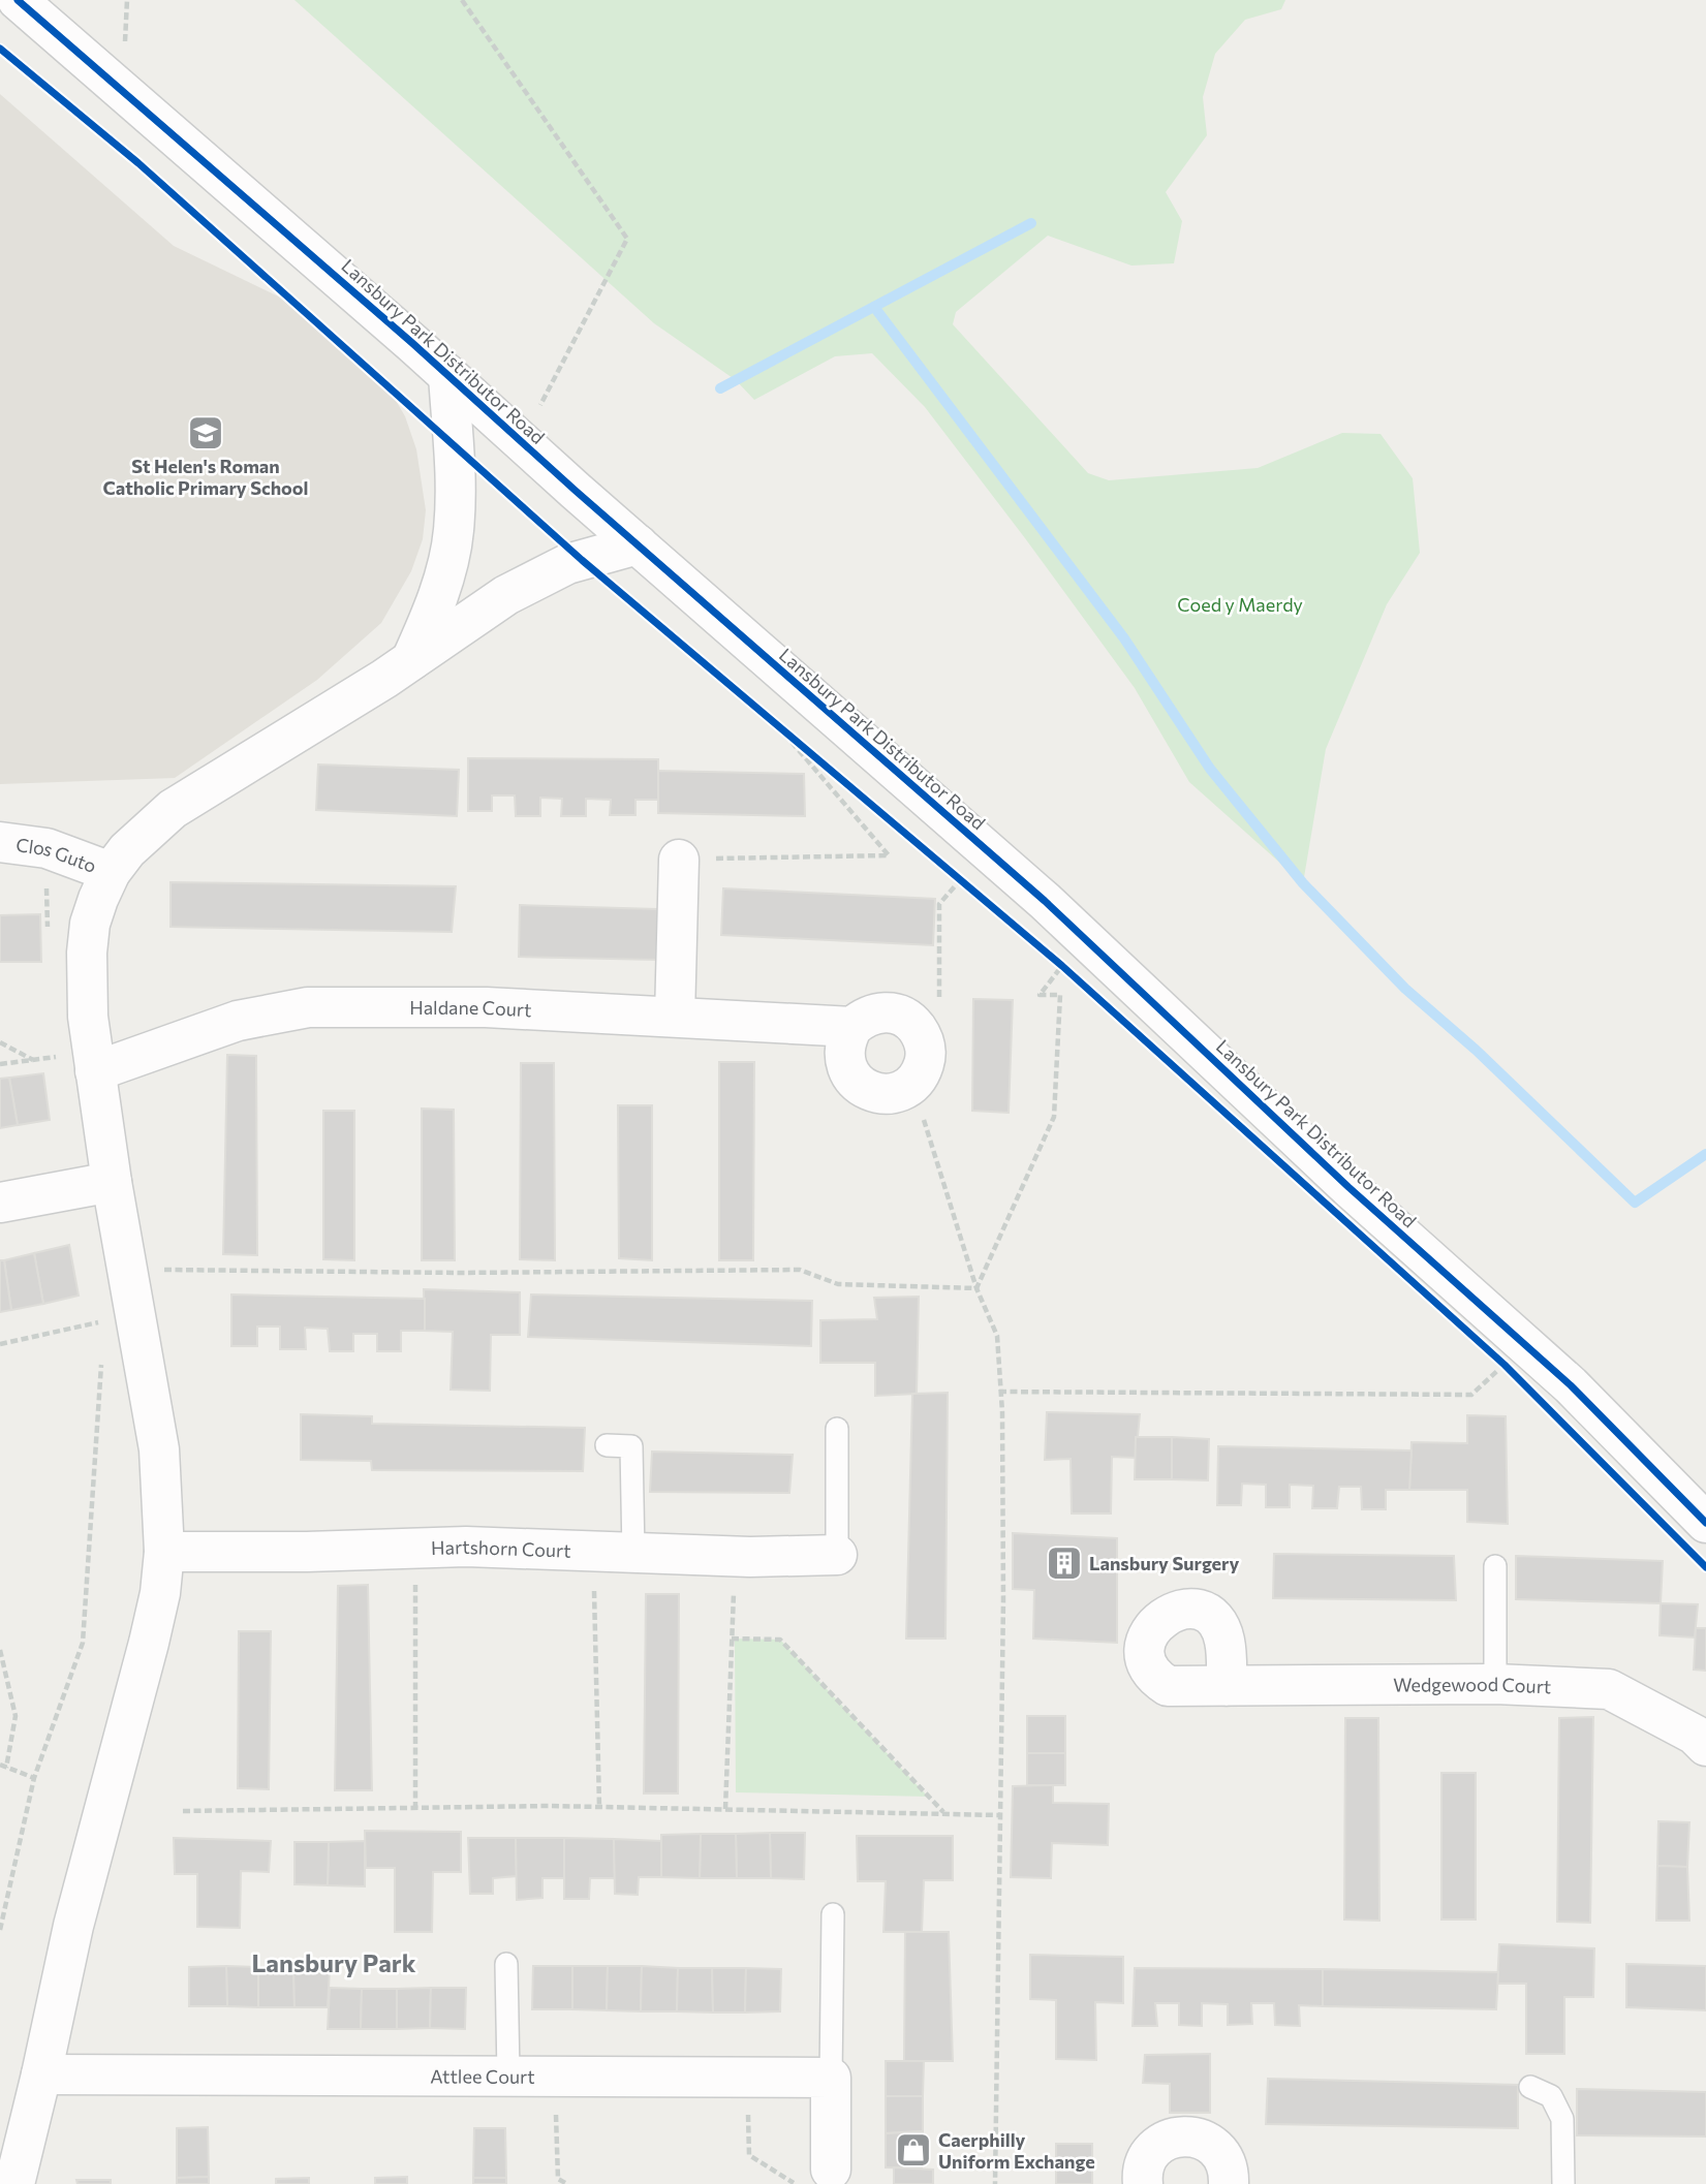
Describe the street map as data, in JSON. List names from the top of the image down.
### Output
{
  "streets": {
    "street": [
      "Lansbury Park Distributor Road",
      "Clos Guto",
      "Haldane Court",
      "Hartshorn Court",
      "Wedgewood Court",
      "Attlee Court"
    ]
  },
  "districts": ["Lansbury Park"],
  "parks": ["Coed y Maerdy"],
  "places": {
    "school or university": ["St Helen's Roman Catholic Primary School"],
    "building": ["Lansbury Surgery"],
    "shop": ["Caerphilly Uniform Exchange"]
  }
}
